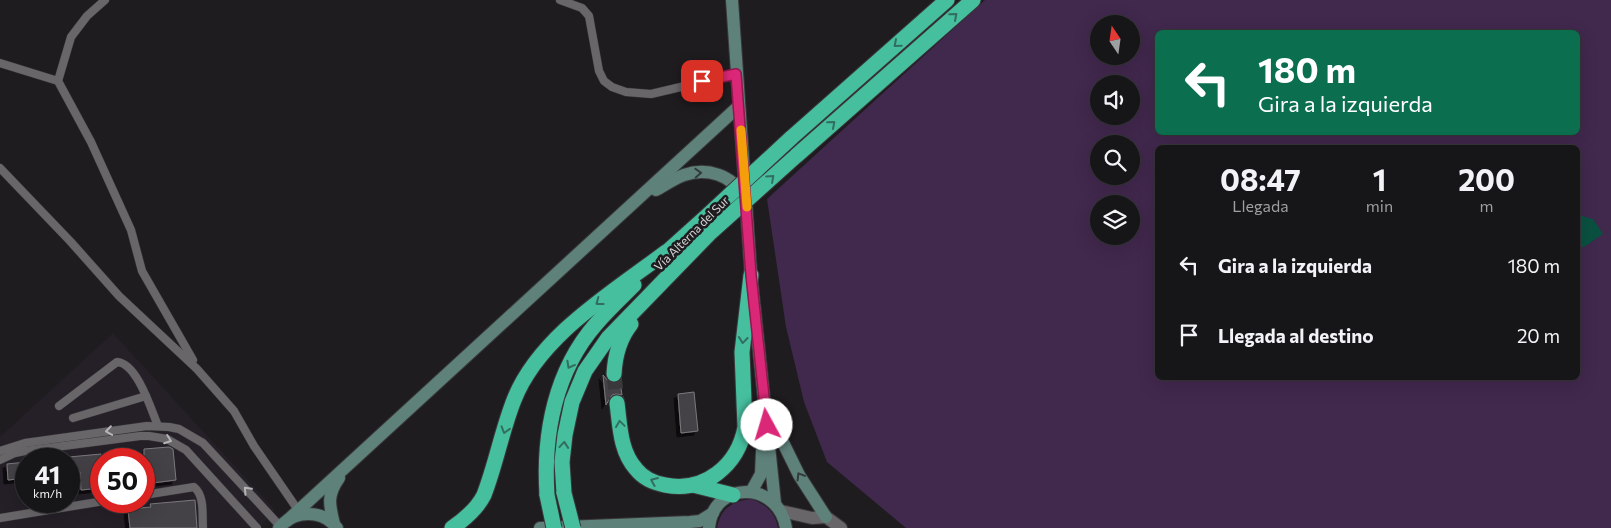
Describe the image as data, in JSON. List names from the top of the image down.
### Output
{
  "streets": {
    "highway": ["Vía Alterna del Sur"]
  },
  "north": "top",
  "page": {
    "turn": ["180 m", "Gira a la izquierda"],
    "eta": [
      "08:47",
      "Llegada",
      "1",
      "min",
      "200",
      "m"
    ],
    "list": [
      {
        "name": "Gira a la izquierda",
        "value": "180 m"
      },
      {
        "name": "Llegada al destino",
        "value": "20 m"
      }
    ],
    "speed": "41 km/h",
    "limit": "50"
  }
}
